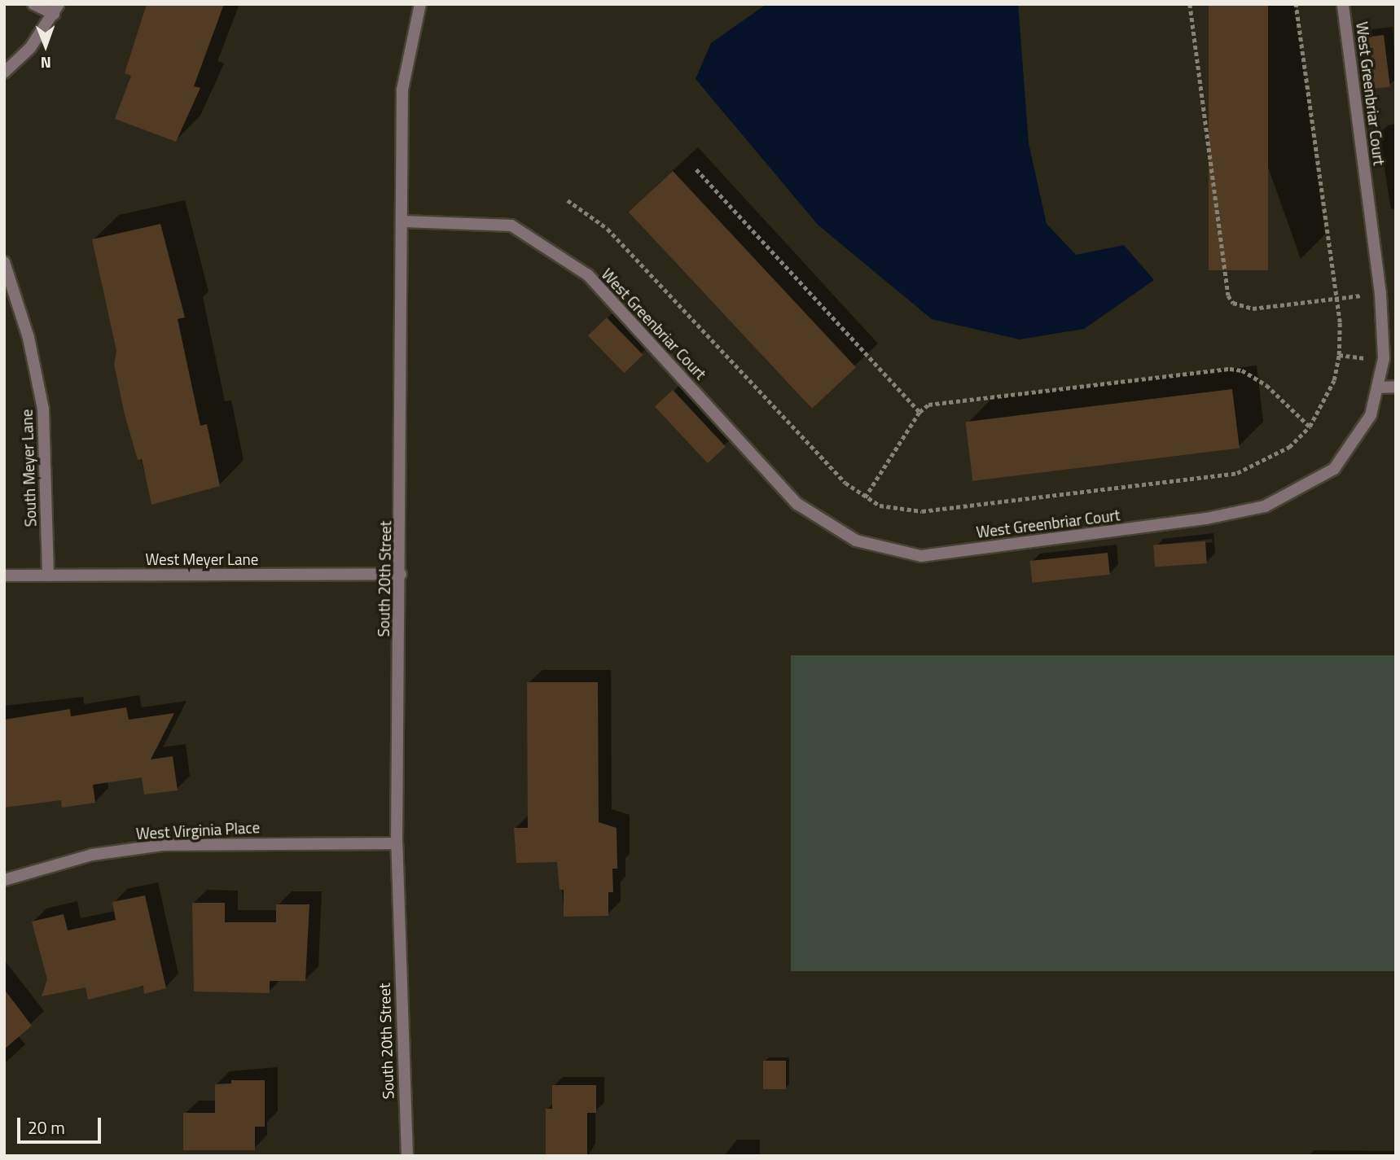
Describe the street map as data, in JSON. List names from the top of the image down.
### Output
{
  "streets": {
    "street": [
      "West Greenbriar Court",
      "South Meyer Lane",
      "West Meyer Lane",
      "South 20th Street",
      "West Virginia Place"
    ]
  },
  "crossings": [
    ["West Greenbriar Court", "South 20th Street"],
    ["South Meyer Lane", "West Meyer Lane"],
    ["West Meyer Lane", "South 20th Street"],
    ["South 20th Street", "West Virginia Place"]
  ],
  "scale_bar": "20 m",
  "north": "bottom"
}
